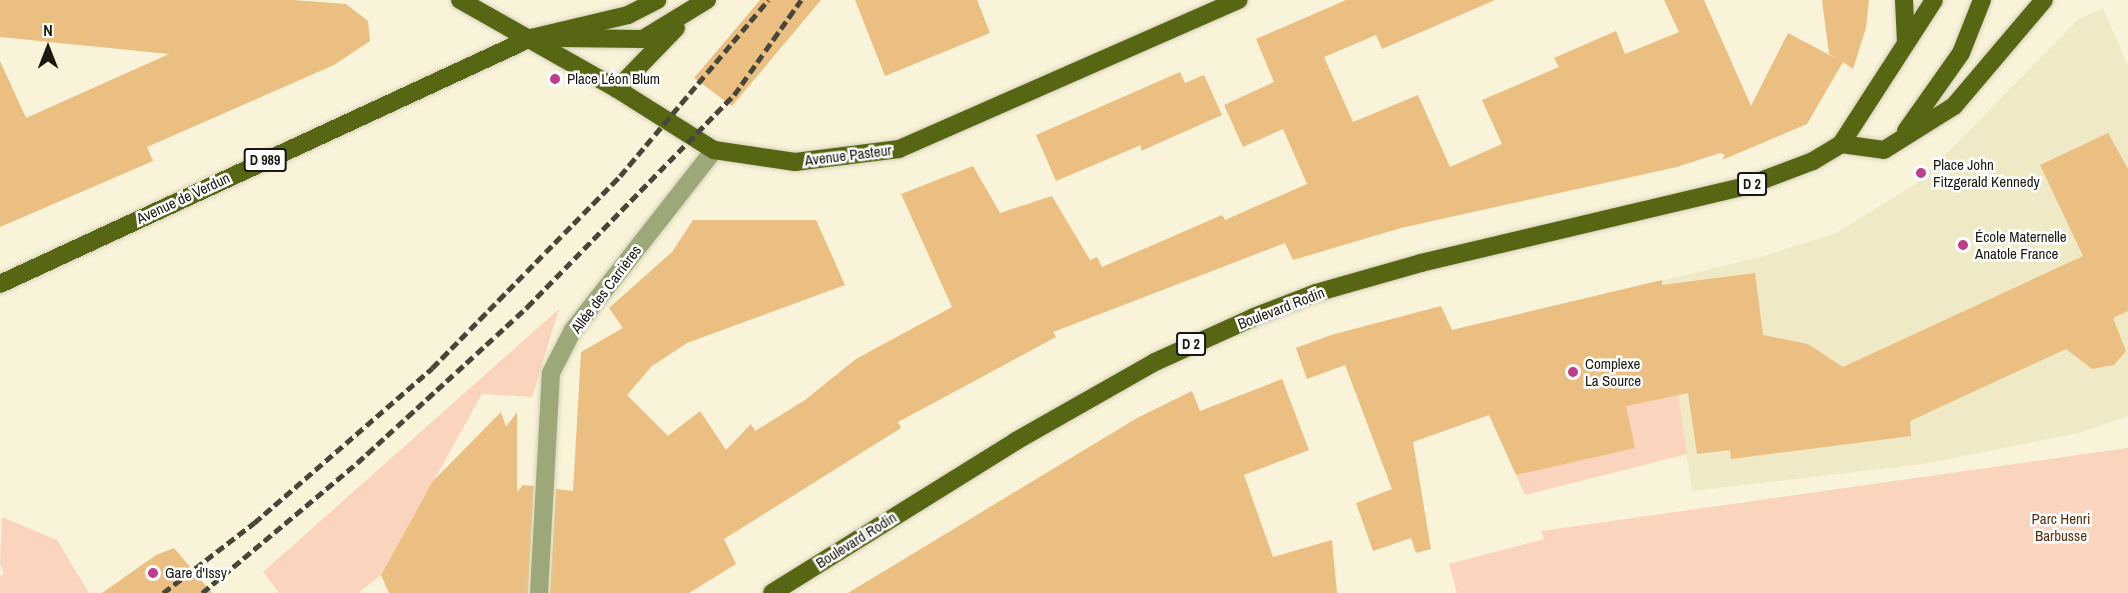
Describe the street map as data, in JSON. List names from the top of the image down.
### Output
{
  "streets": {
    "main road": [
      "Avenue Pasteur",
      "D 989",
      "D 2",
      "Avenue de Verdun",
      "Boulevard Rodin"
    ],
    "street": ["Allée des Carrières"]
  },
  "crossings": [
    ["Avenue Pasteur", "D 989"],
    ["Avenue Pasteur", "Avenue de Verdun"],
    ["Avenue Pasteur", "Allée des Carrières"],
    ["D 989", "Avenue de Verdun"],
    ["D 2", "Boulevard Rodin"]
  ],
  "parks": ["Parc Henri Barbusse"],
  "places": [
    "Place Léon Blum",
    "Place John Fitzgerald Kennedy",
    "École Maternelle Anatole France",
    "Complexe La Source",
    "Gare d'Issy"
  ],
  "north": "top"
}
